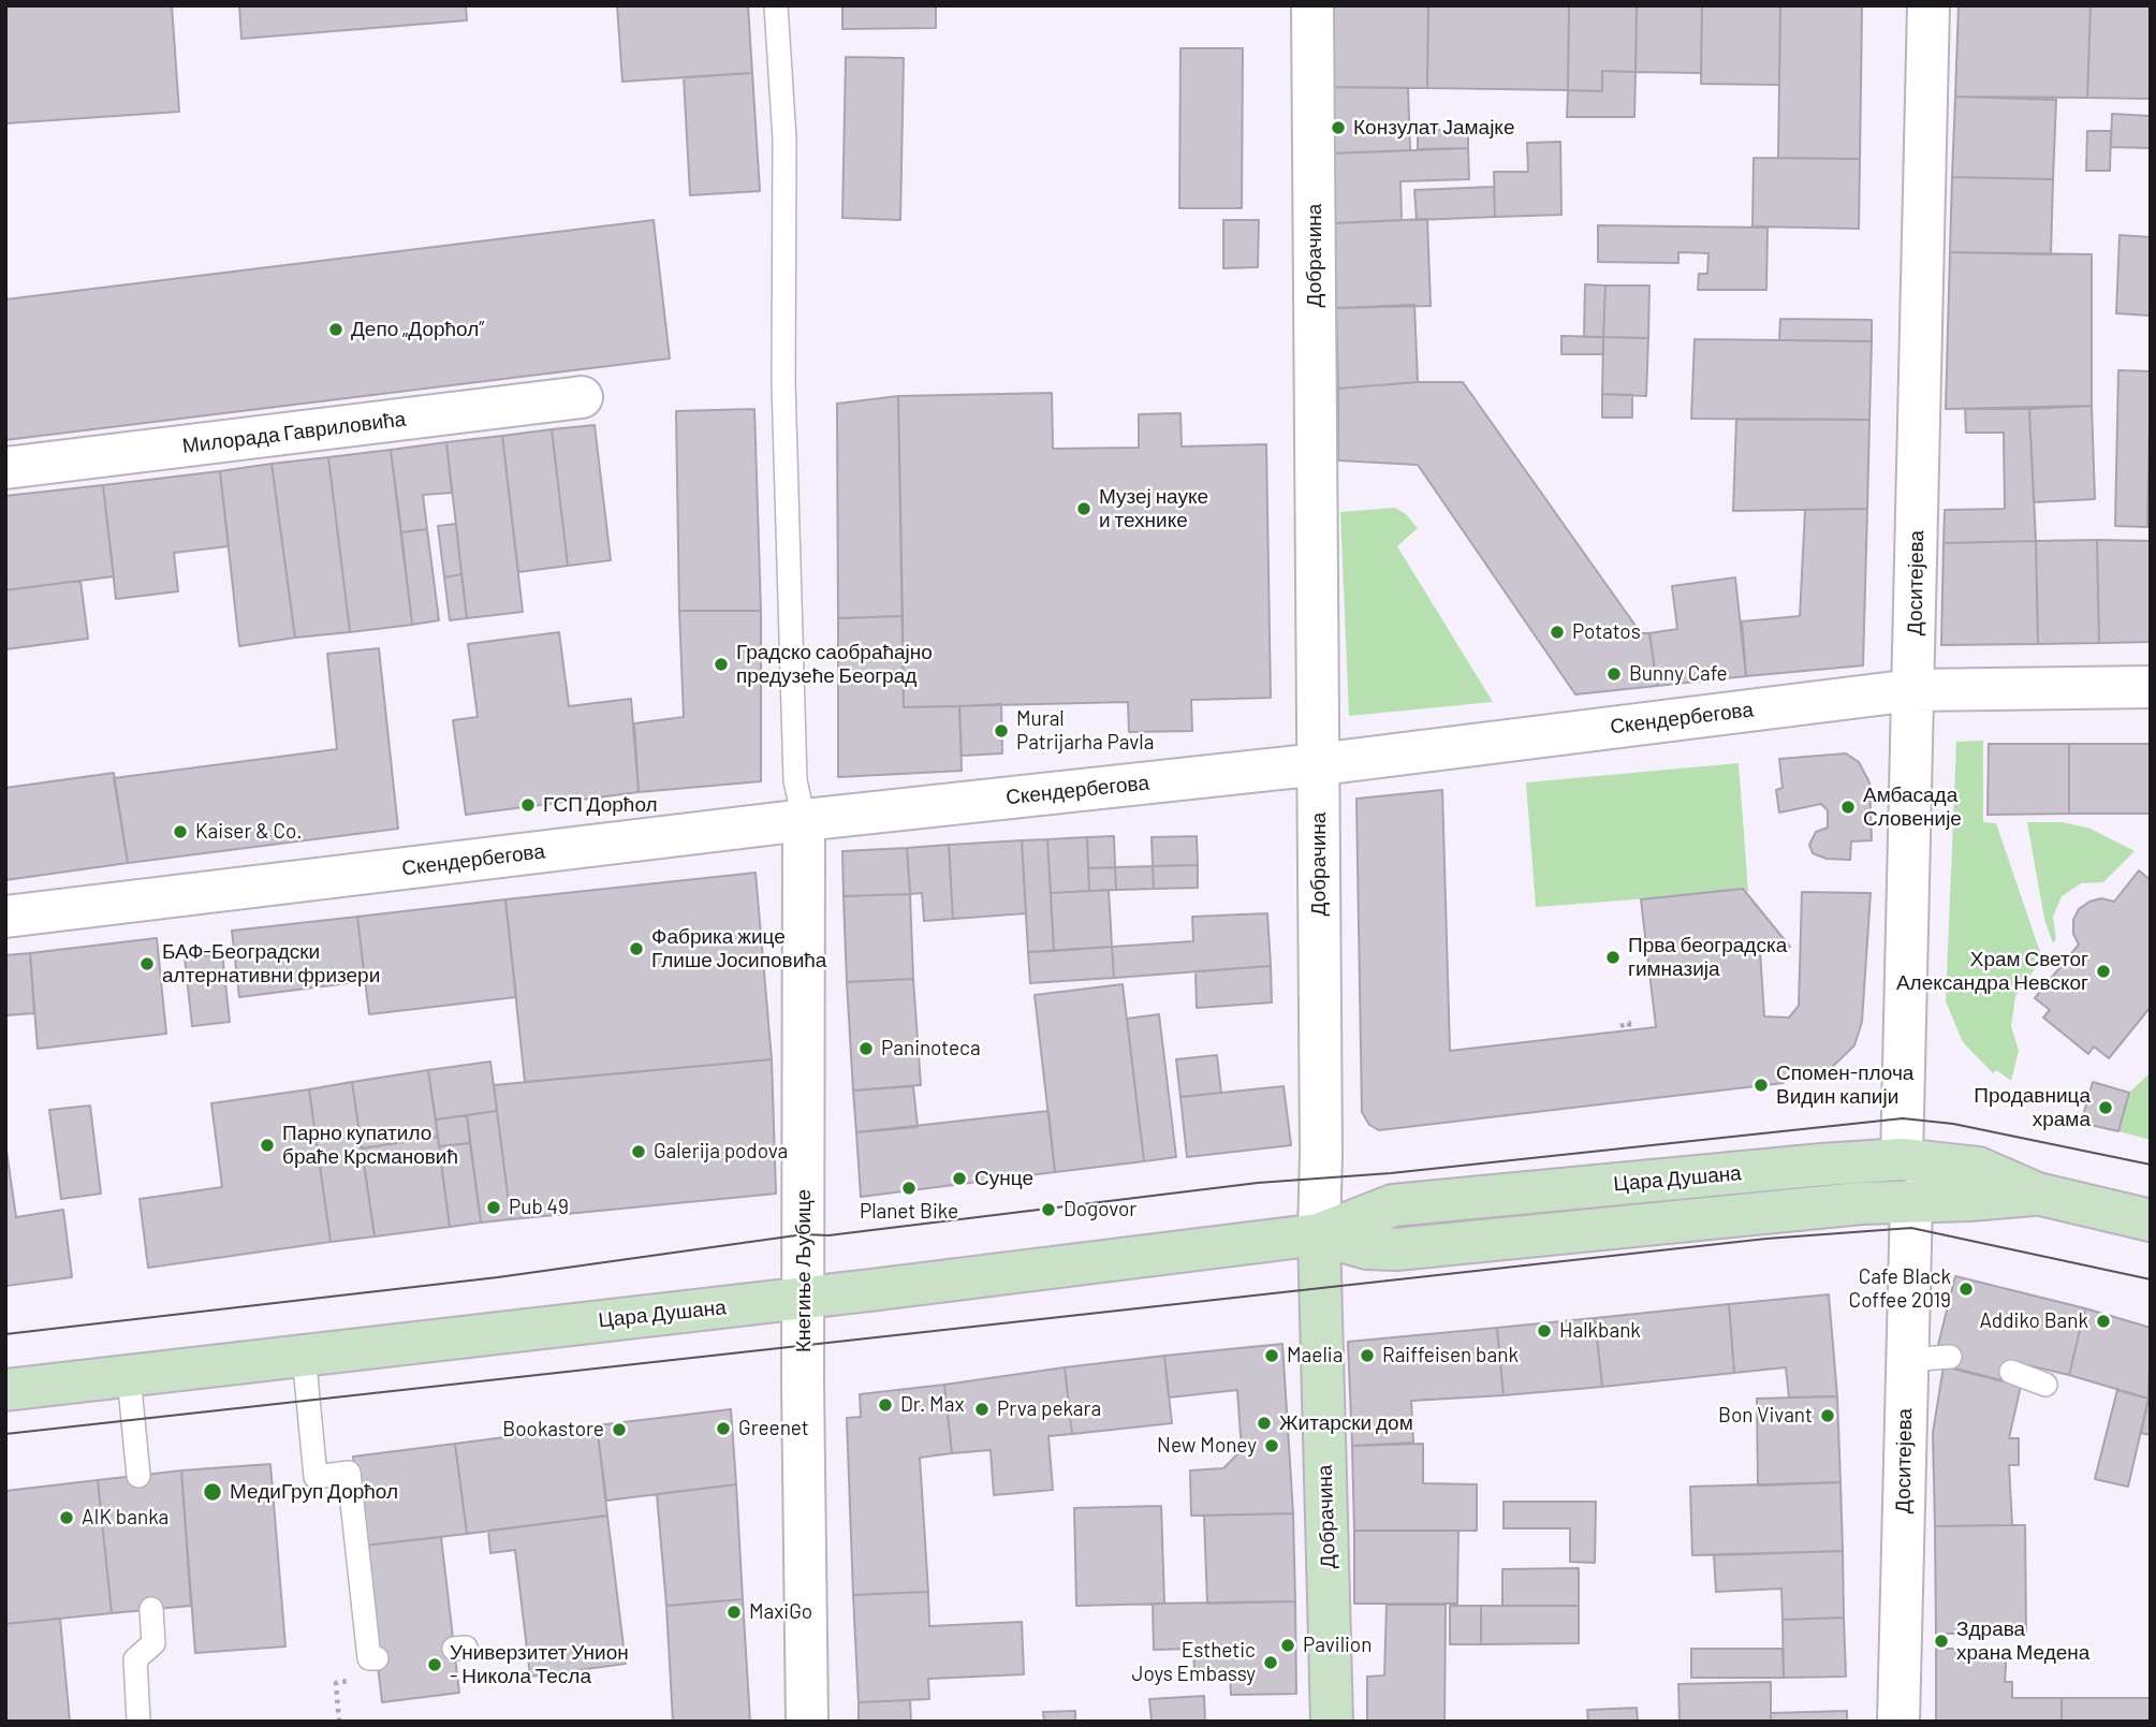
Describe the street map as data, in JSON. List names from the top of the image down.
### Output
{
  "streets": {
    "main road": ["Добрачина", "Цара Душана"],
    "street": [
      "Милорада Гавриловића",
      "Доситејева",
      "Скендербегова",
      "Кнегиње Љубице"
    ]
  },
  "crossings": [
    ["Добрачина", "Скендербегова"],
    ["Добрачина", "Цара Душана"],
    ["Доситејева", "Скендербегова"],
    ["Доситејева", "Цара Душана"],
    ["Скендербегова", "Кнегиње Љубице"],
    ["Цара Душана", "Кнегиње Љубице"]
  ],
  "places": [
    "Конзулат Јамајке",
    "Депо „Дорћол”",
    "Музеј науке и технике",
    "Potatos",
    "Градско саобраћајно предузеће Београд",
    "Bunny Cafe",
    "Mural Patrijarha Pavla",
    "ГСП Дорћол",
    "Амбасада Словеније",
    "Kaiser & Co.",
    "Фабрика жице Глише Јосиповића",
    "Прва београдска гимназија",
    "БАФ-Београдски алтернативни фризери",
    "Храм Светог Александра Невског",
    "Paninoteca",
    "Спомен-плоча Видин капији",
    "Продавница храма",
    "Парно купатило браће Крсмановић",
    "Galerija podova",
    "Сунце",
    "Planet Bike",
    "Pub 49",
    "Dogovor",
    "Cafe Black Coffee 2019",
    "Addiko Bank",
    "Halkbank",
    "Maelia",
    "Raiffeisen bank",
    "Dr. Max",
    "Prva pekara",
    "Bon Vivant",
    "Житарски дом",
    "Greenet",
    "Bookastore",
    "New Money",
    "МедиГруп Дорћол",
    "AIK banka",
    "MaxiGo",
    "Здрава храна Медена",
    "Pavilion",
    "Esthetic Joys Embassy",
    "Универзитет Унион - Никола Тесла"
  ]
}
